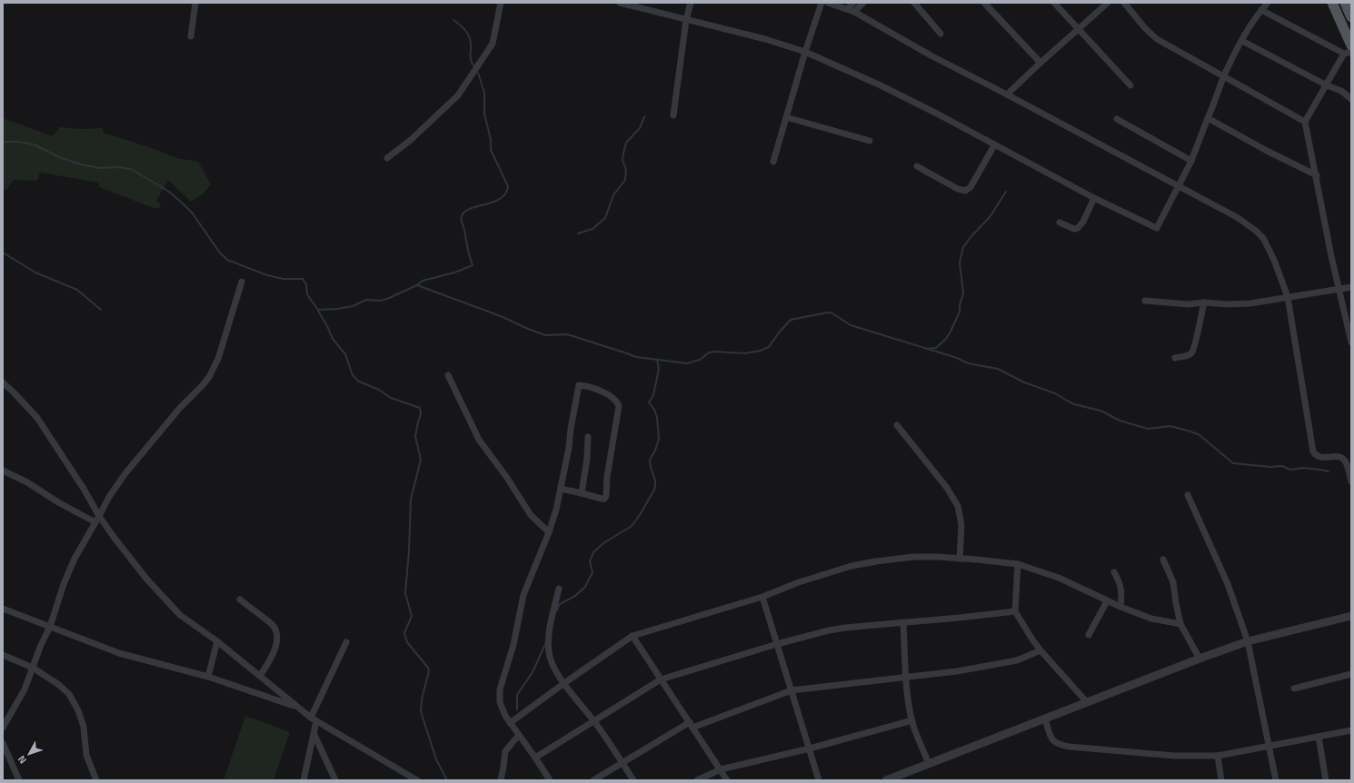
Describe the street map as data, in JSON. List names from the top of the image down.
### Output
{
  "north": "bottom left"
}
